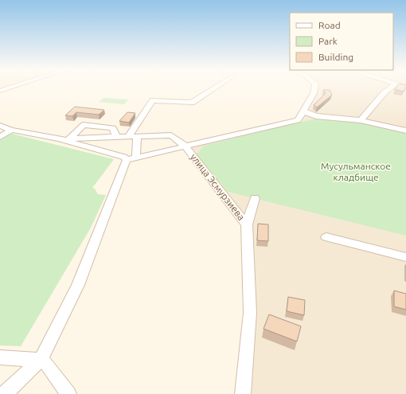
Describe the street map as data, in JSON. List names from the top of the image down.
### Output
{
  "streets": {
    "street": ["улица Эсмурзиева"]
  },
  "parks": ["Мусульманское кладбище"],
  "legend": ["Road", "Park", "Building"]
}
